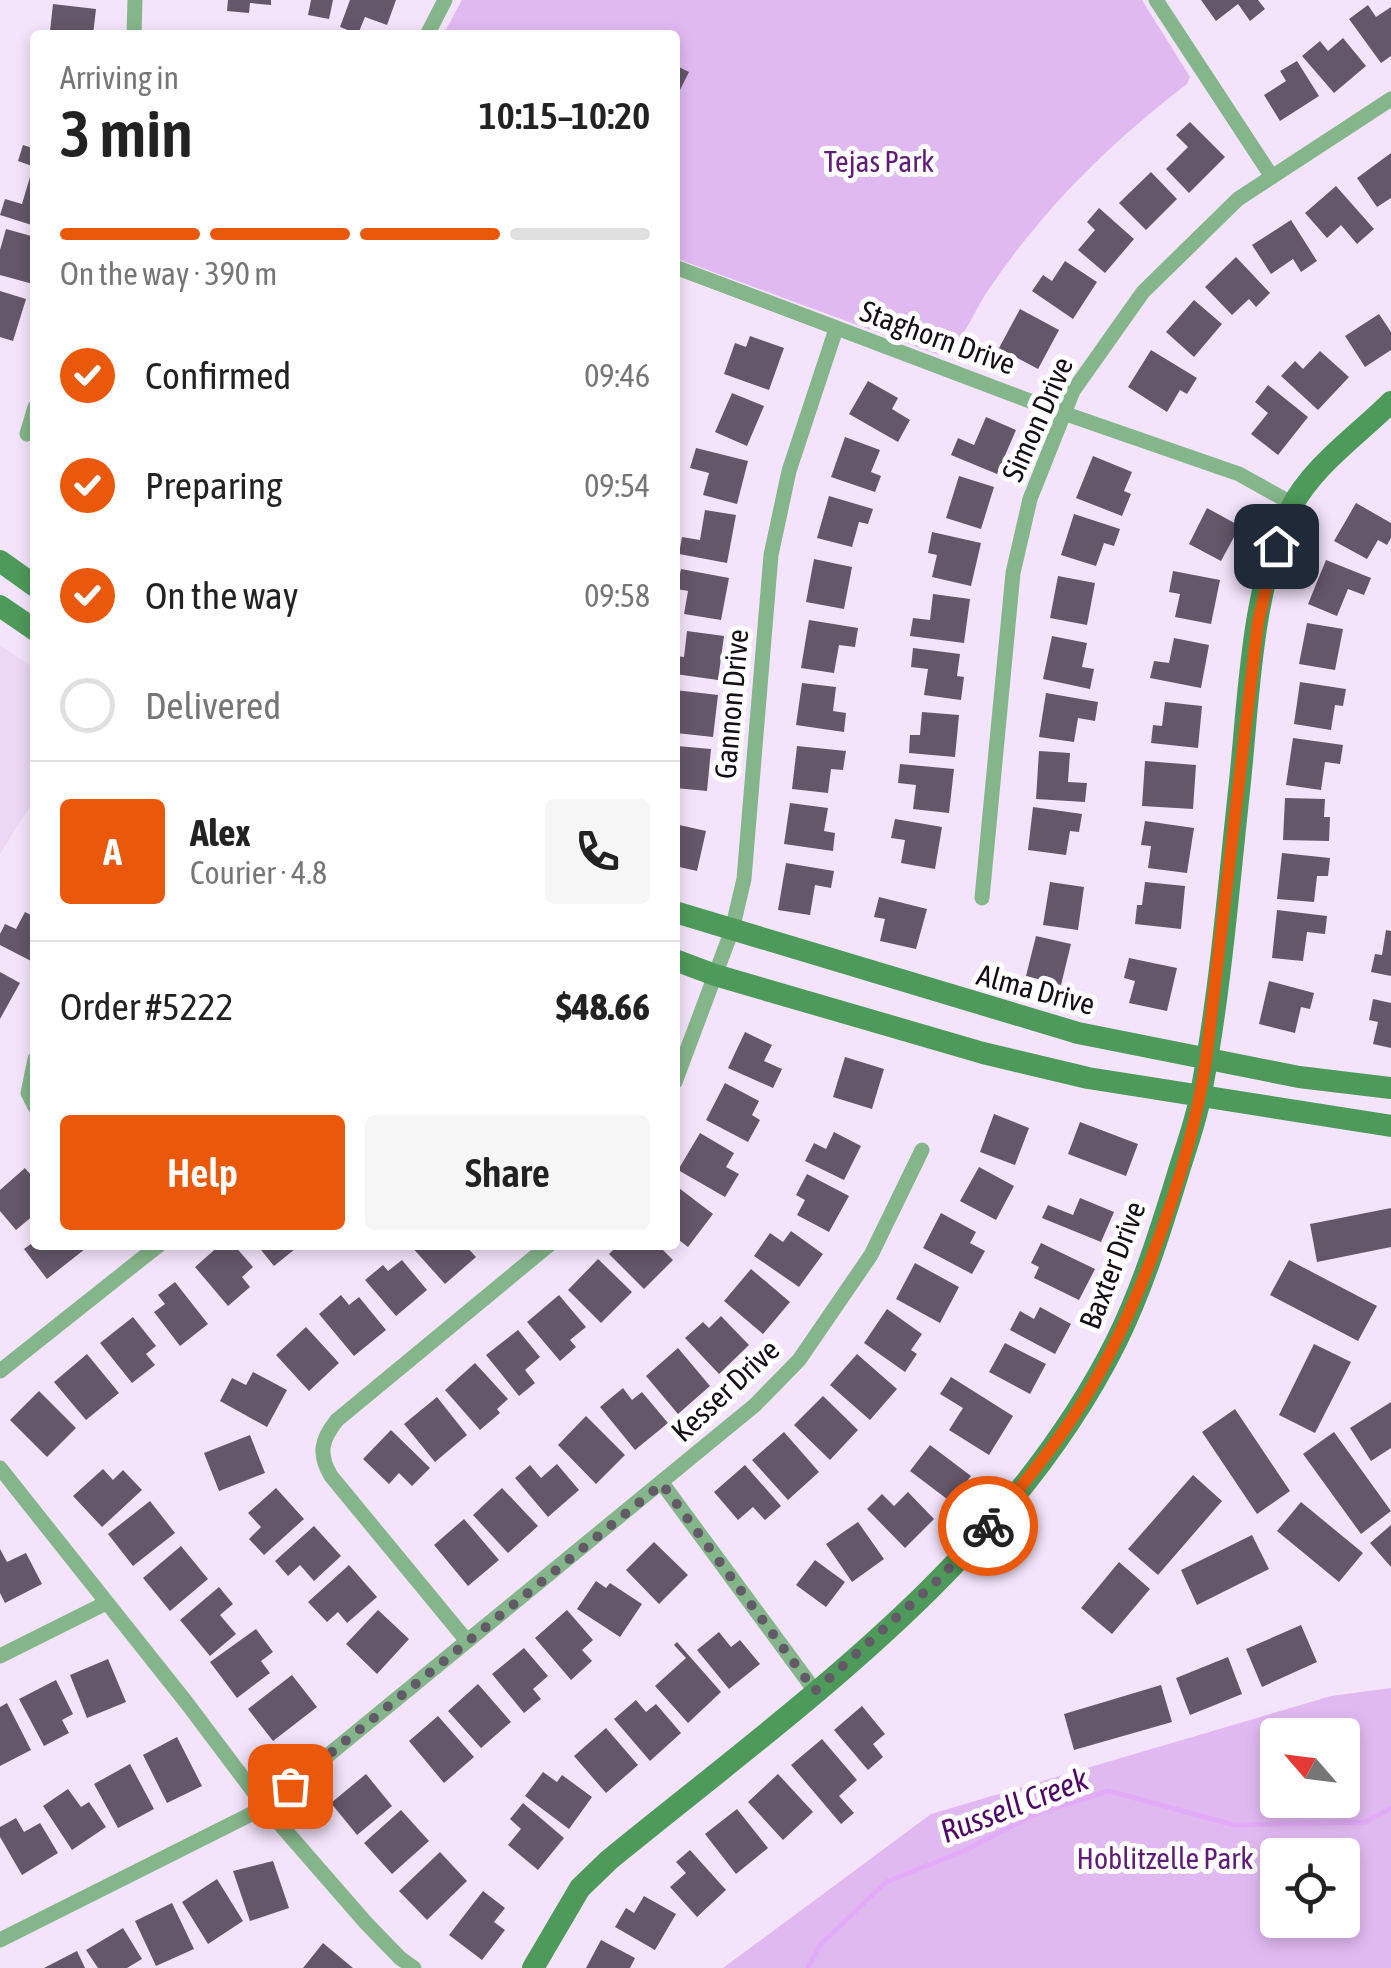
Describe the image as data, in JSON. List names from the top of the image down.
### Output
{
  "streets": {
    "street": [
      "Staghorn Drive",
      "Simon Drive",
      "Gannon Drive",
      "Alma Drive",
      "Baxter Drive",
      "Kesser Drive"
    ]
  },
  "crossings": [
    ["Staghorn Drive", "Simon Drive"],
    ["Staghorn Drive", "Gannon Drive"],
    ["Staghorn Drive", "Baxter Drive"],
    ["Gannon Drive", "Alma Drive"],
    ["Alma Drive", "Baxter Drive"]
  ],
  "water": ["Russell Creek"],
  "parks": ["Tejas Park", "Hoblitzelle Park"],
  "north": "top left",
  "page": {
    "heading": ["3 min", "Arriving in", "10:15–10:20"],
    "panel": [
      "Alex",
      "Courier · 4.8",
      "Order #5222",
      "$48.66"
    ],
    "bar": "On the way · 390 m",
    "list": [
      ["Confirmed", "09:46"],
      ["Preparing", "09:54"],
      ["On the way", "09:58"],
      "Delivered"
    ],
    "round": "A",
    "buttons": ["Help", "Share"]
  }
}
